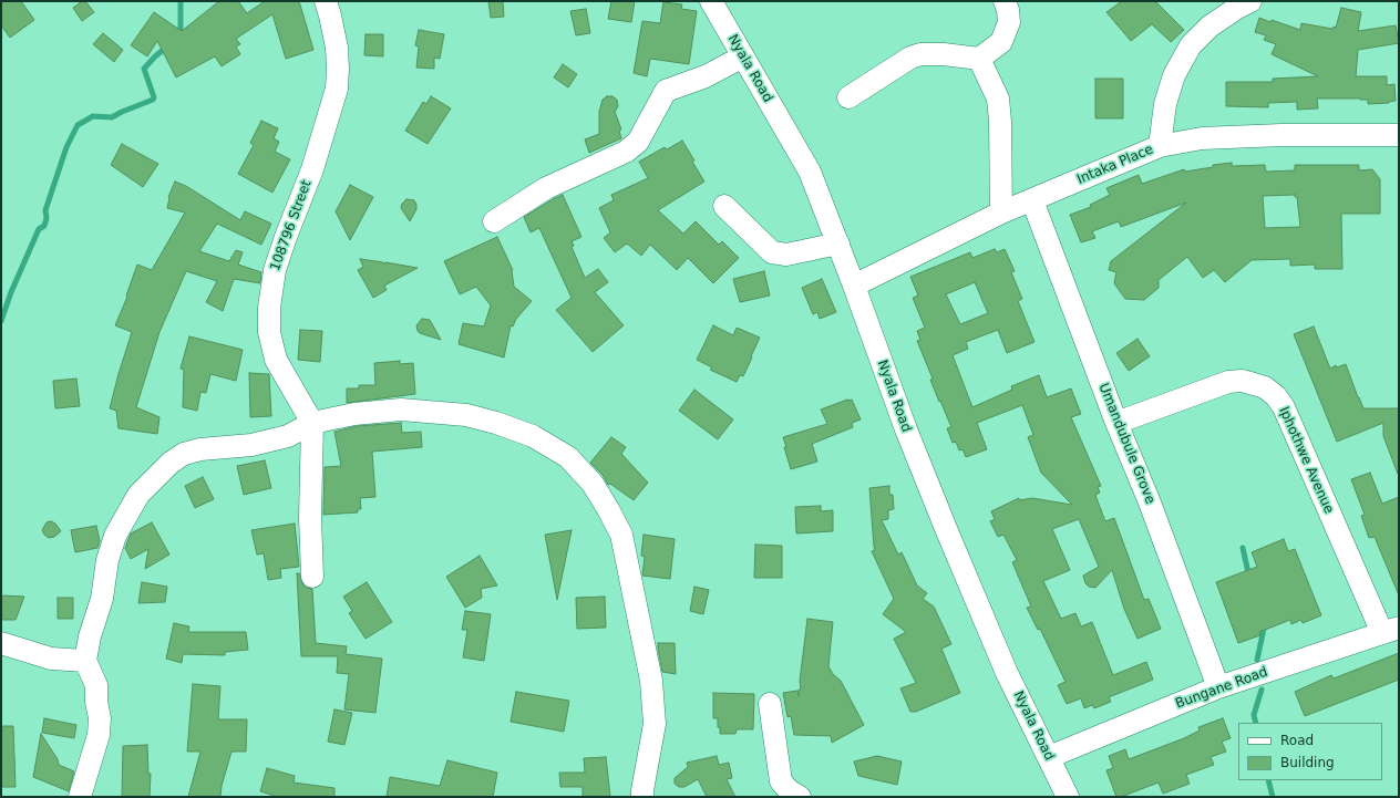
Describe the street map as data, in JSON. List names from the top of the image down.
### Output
{
  "streets": {
    "street": [
      "Nyala Road",
      "Intaka Place",
      "108796 Street",
      "Umandubule Grove",
      "Iphothwe Avenue",
      "Bungane Road"
    ]
  },
  "crossings": [
    ["Nyala Road", "Intaka Place"],
    ["Nyala Road", "Bungane Road"],
    ["Intaka Place", "Umandubule Grove"],
    ["Umandubule Grove", "Iphothwe Avenue"],
    ["Umandubule Grove", "Bungane Road"],
    ["Iphothwe Avenue", "Bungane Road"]
  ],
  "legend": ["Road", "Building"]
}
